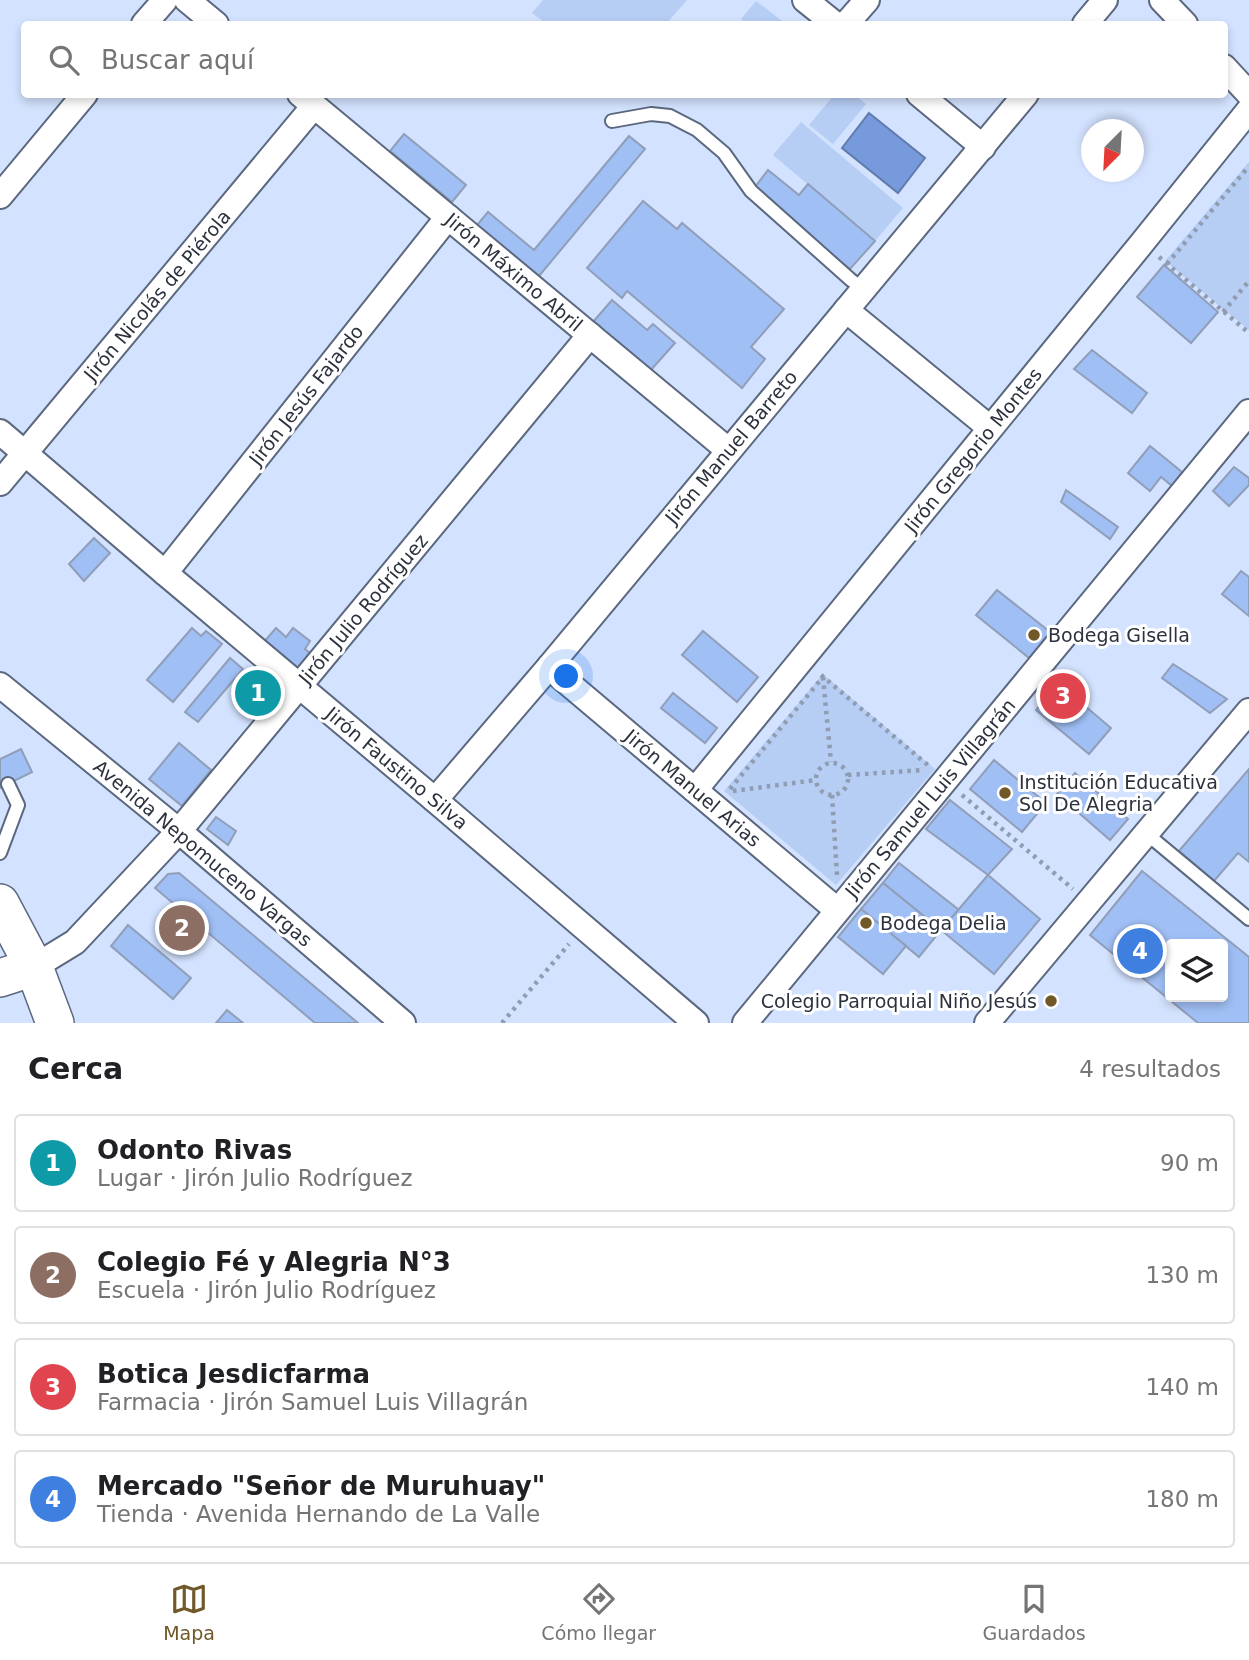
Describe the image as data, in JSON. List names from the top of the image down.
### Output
{
  "streets": {
    "street": [
      "Jirón Máximo Abril",
      "Jirón Nicolás de Piérola",
      "Jirón Jesús Fajardo",
      "Jirón Manuel Barreto",
      "Jirón Gregorio Montes",
      "Jirón Julio Rodríguez",
      "Jirón Faustino Silva",
      "Jirón Manuel Arias",
      "Jirón Samuel Luis Villagrán",
      "Avenida Nepomuceno Vargas"
    ]
  },
  "crossings": [
    ["Jirón Máximo Abril", "Jirón Nicolás de Piérola"],
    ["Jirón Máximo Abril", "Jirón Jesús Fajardo"],
    ["Jirón Máximo Abril", "Jirón Manuel Barreto"],
    ["Jirón Máximo Abril", "Jirón Julio Rodríguez"],
    ["Jirón Nicolás de Piérola", "Jirón Faustino Silva"],
    ["Jirón Jesús Fajardo", "Jirón Faustino Silva"],
    ["Jirón Manuel Barreto", "Jirón Faustino Silva"],
    ["Jirón Manuel Barreto", "Jirón Manuel Arias"],
    ["Jirón Gregorio Montes", "Jirón Manuel Arias"],
    ["Jirón Julio Rodríguez", "Jirón Faustino Silva"],
    ["Jirón Julio Rodríguez", "Avenida Nepomuceno Vargas"],
    ["Jirón Manuel Arias", "Jirón Samuel Luis Villagrán"]
  ],
  "places": [
    "Bodega Gisella",
    "Institución Educativa Sol De Alegria",
    "Bodega Delia",
    "Colegio Parroquial Niño Jesús"
  ],
  "north": "bottom left",
  "page": {
    "search": "Buscar aquí",
    "pins": [
      "1",
      "3",
      "2",
      "4"
    ],
    "heading": ["Cerca", "4 resultados"],
    "list": [
      {
        "mark": "1",
        "name": "Odonto Rivas",
        "note": "Lugar · Jirón Julio Rodríguez",
        "value": "90 m"
      },
      {
        "mark": "2",
        "name": "Colegio Fé y Alegria N°3",
        "note": "Escuela · Jirón Julio Rodríguez",
        "value": "130 m"
      },
      {
        "mark": "3",
        "name": "Botica Jesdicfarma",
        "note": "Farmacia · Jirón Samuel Luis Villagrán",
        "value": "140 m"
      },
      {
        "mark": "4",
        "name": "Mercado \"Señor de Muruhuay\"",
        "note": "Tienda · Avenida Hernando de La Valle",
        "value": "180 m"
      }
    ],
    "nav": ["Mapa", "Cómo llegar", "Guardados"]
  }
}
